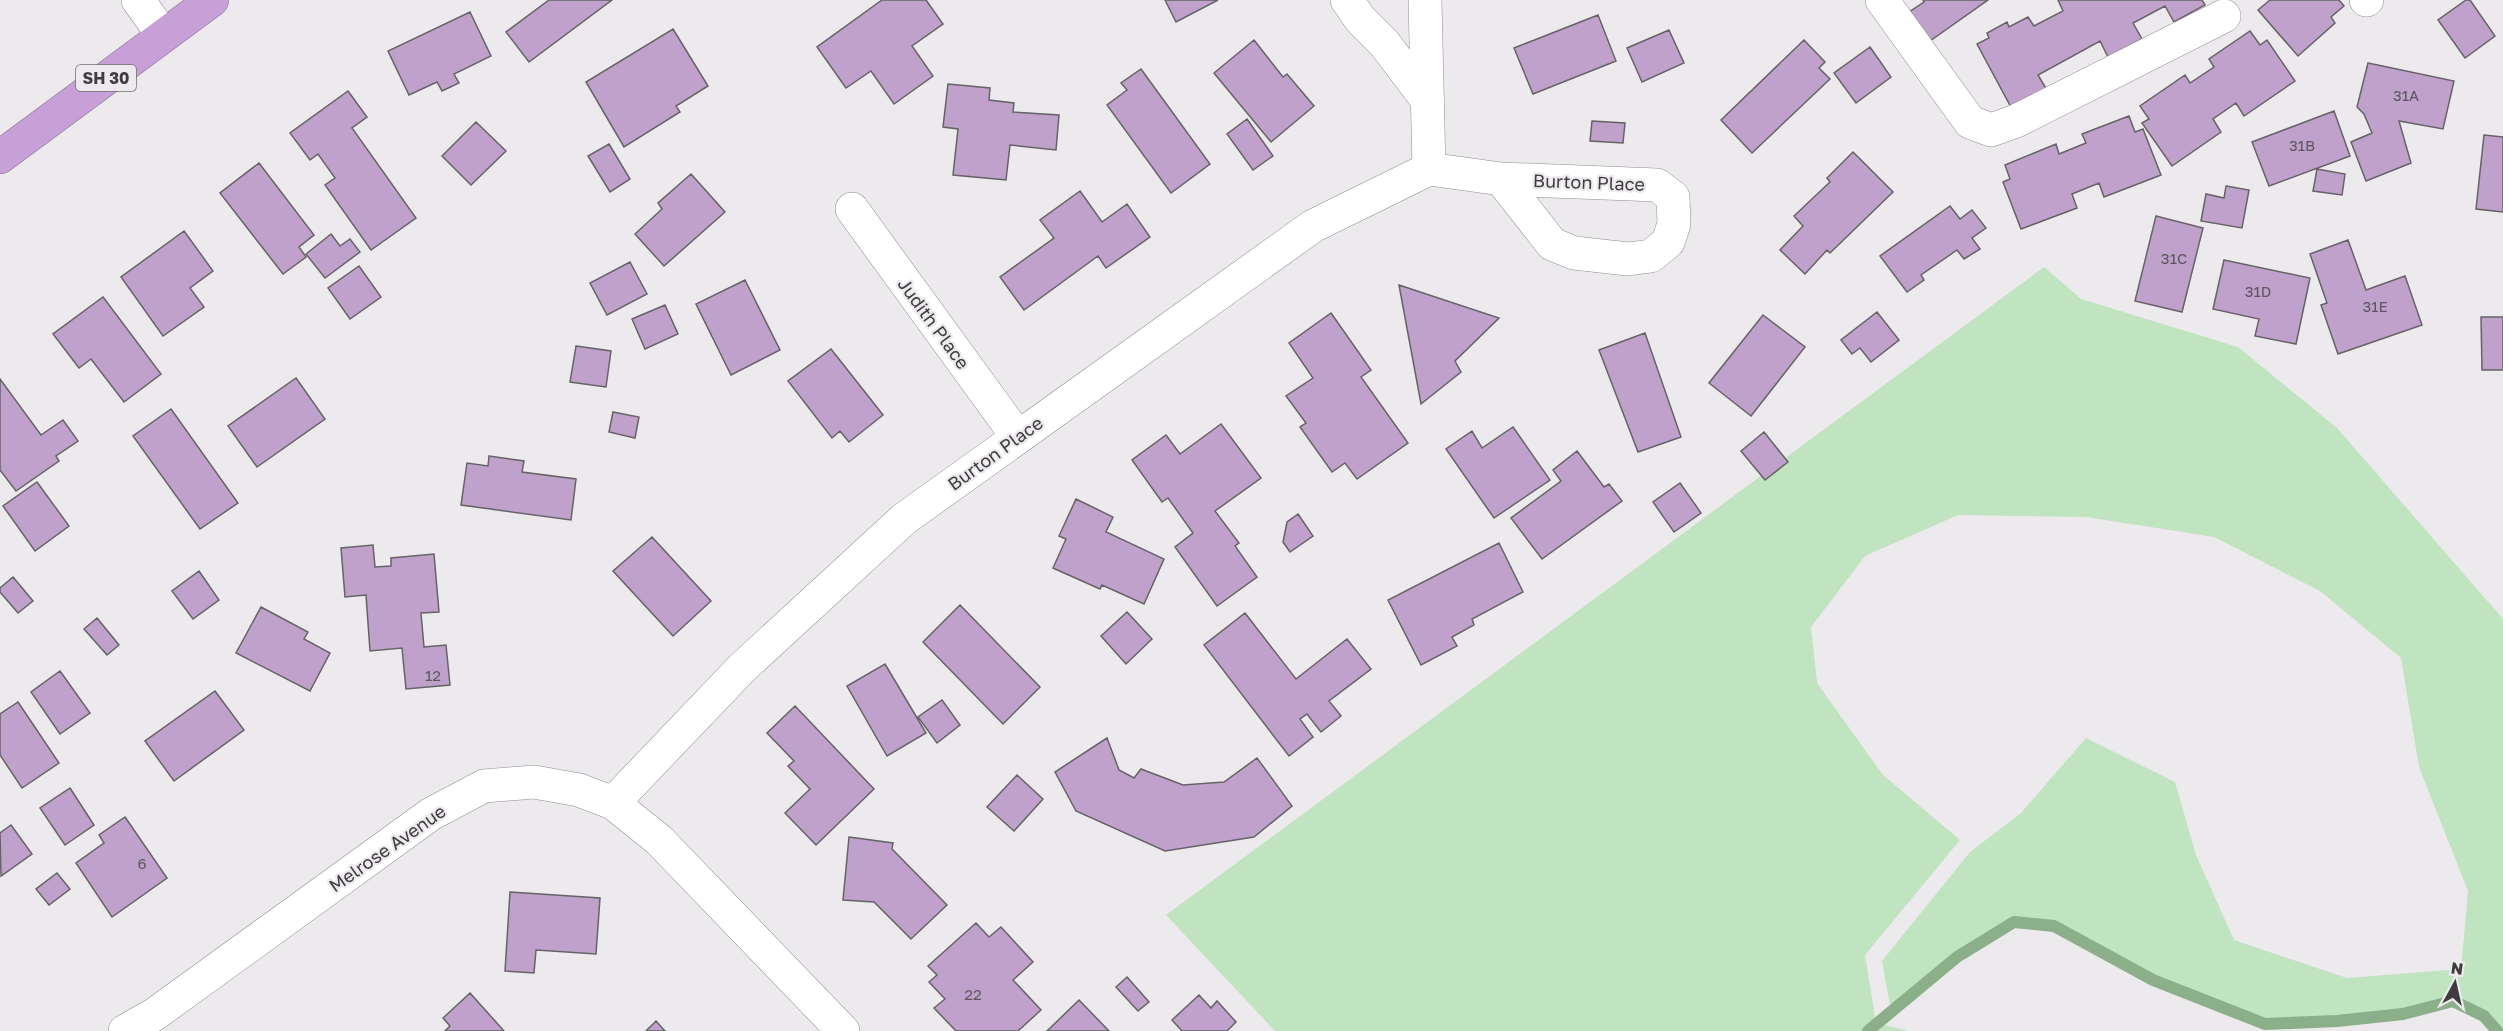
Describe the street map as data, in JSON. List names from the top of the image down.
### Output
{
  "streets": {
    "highway": ["SH 30"],
    "street": ["Burton Place", "Judith Place", "Melrose Avenue"]
  },
  "crossings": [
    ["Burton Place", "Judith Place"],
    ["Burton Place", "Melrose Avenue"]
  ],
  "house_numbers": [
    "31A",
    "31B",
    "31C",
    "31D",
    "31E",
    "12",
    "6",
    "22"
  ],
  "north": "top"
}
